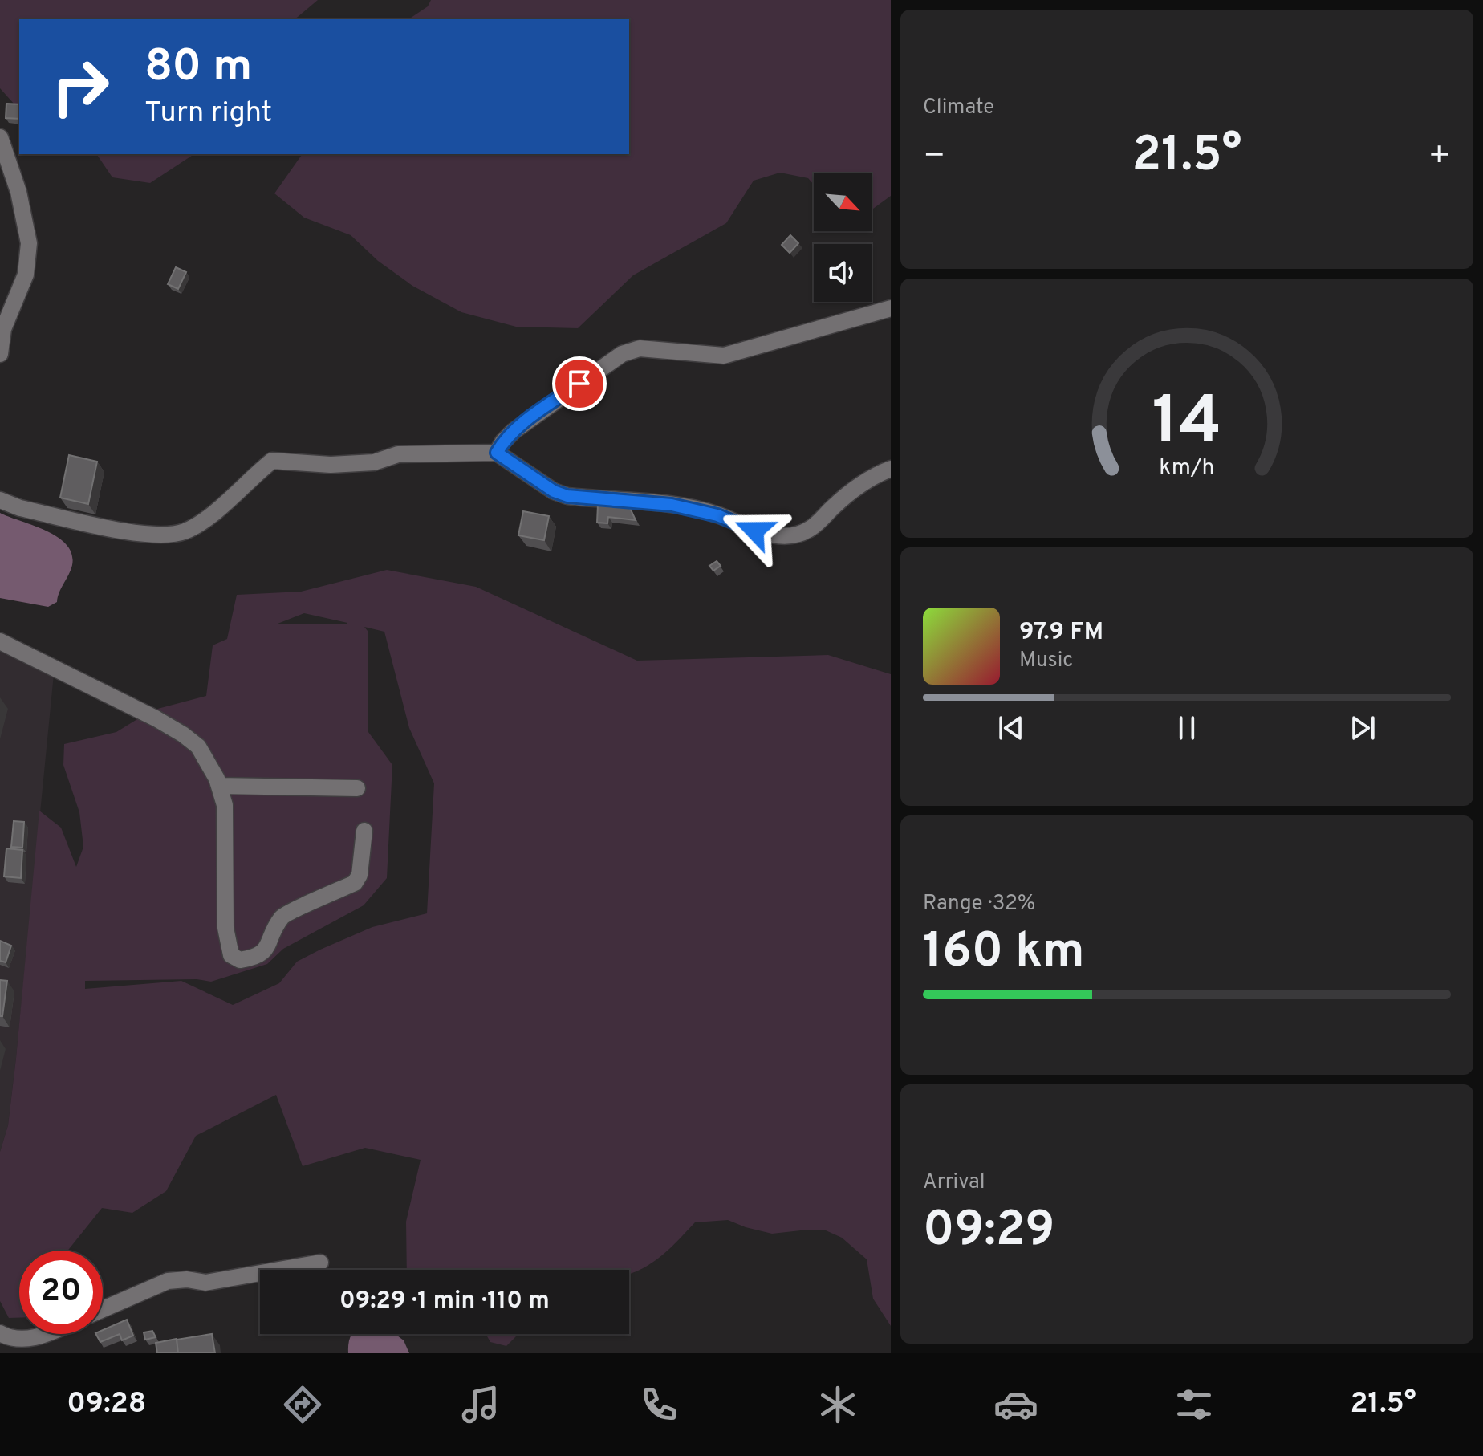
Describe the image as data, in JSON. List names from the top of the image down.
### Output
{
  "north": "bottom right",
  "page": {
    "tile": [
      "Climate",
      ["Range · 32%", "160 km"],
      ["Arrival", "09:29"]
    ],
    "turn": ["80 m", "Turn right"],
    "heat": ["−", "21.5°", "+"],
    "song": ["97.9 FM", "Music"],
    "limit": "20",
    "trip": "09:29 · 1 min · 110 m",
    "tabs": ["09:28", "21.5°"],
    "gauge": ["14", "km/h"]
  }
}
